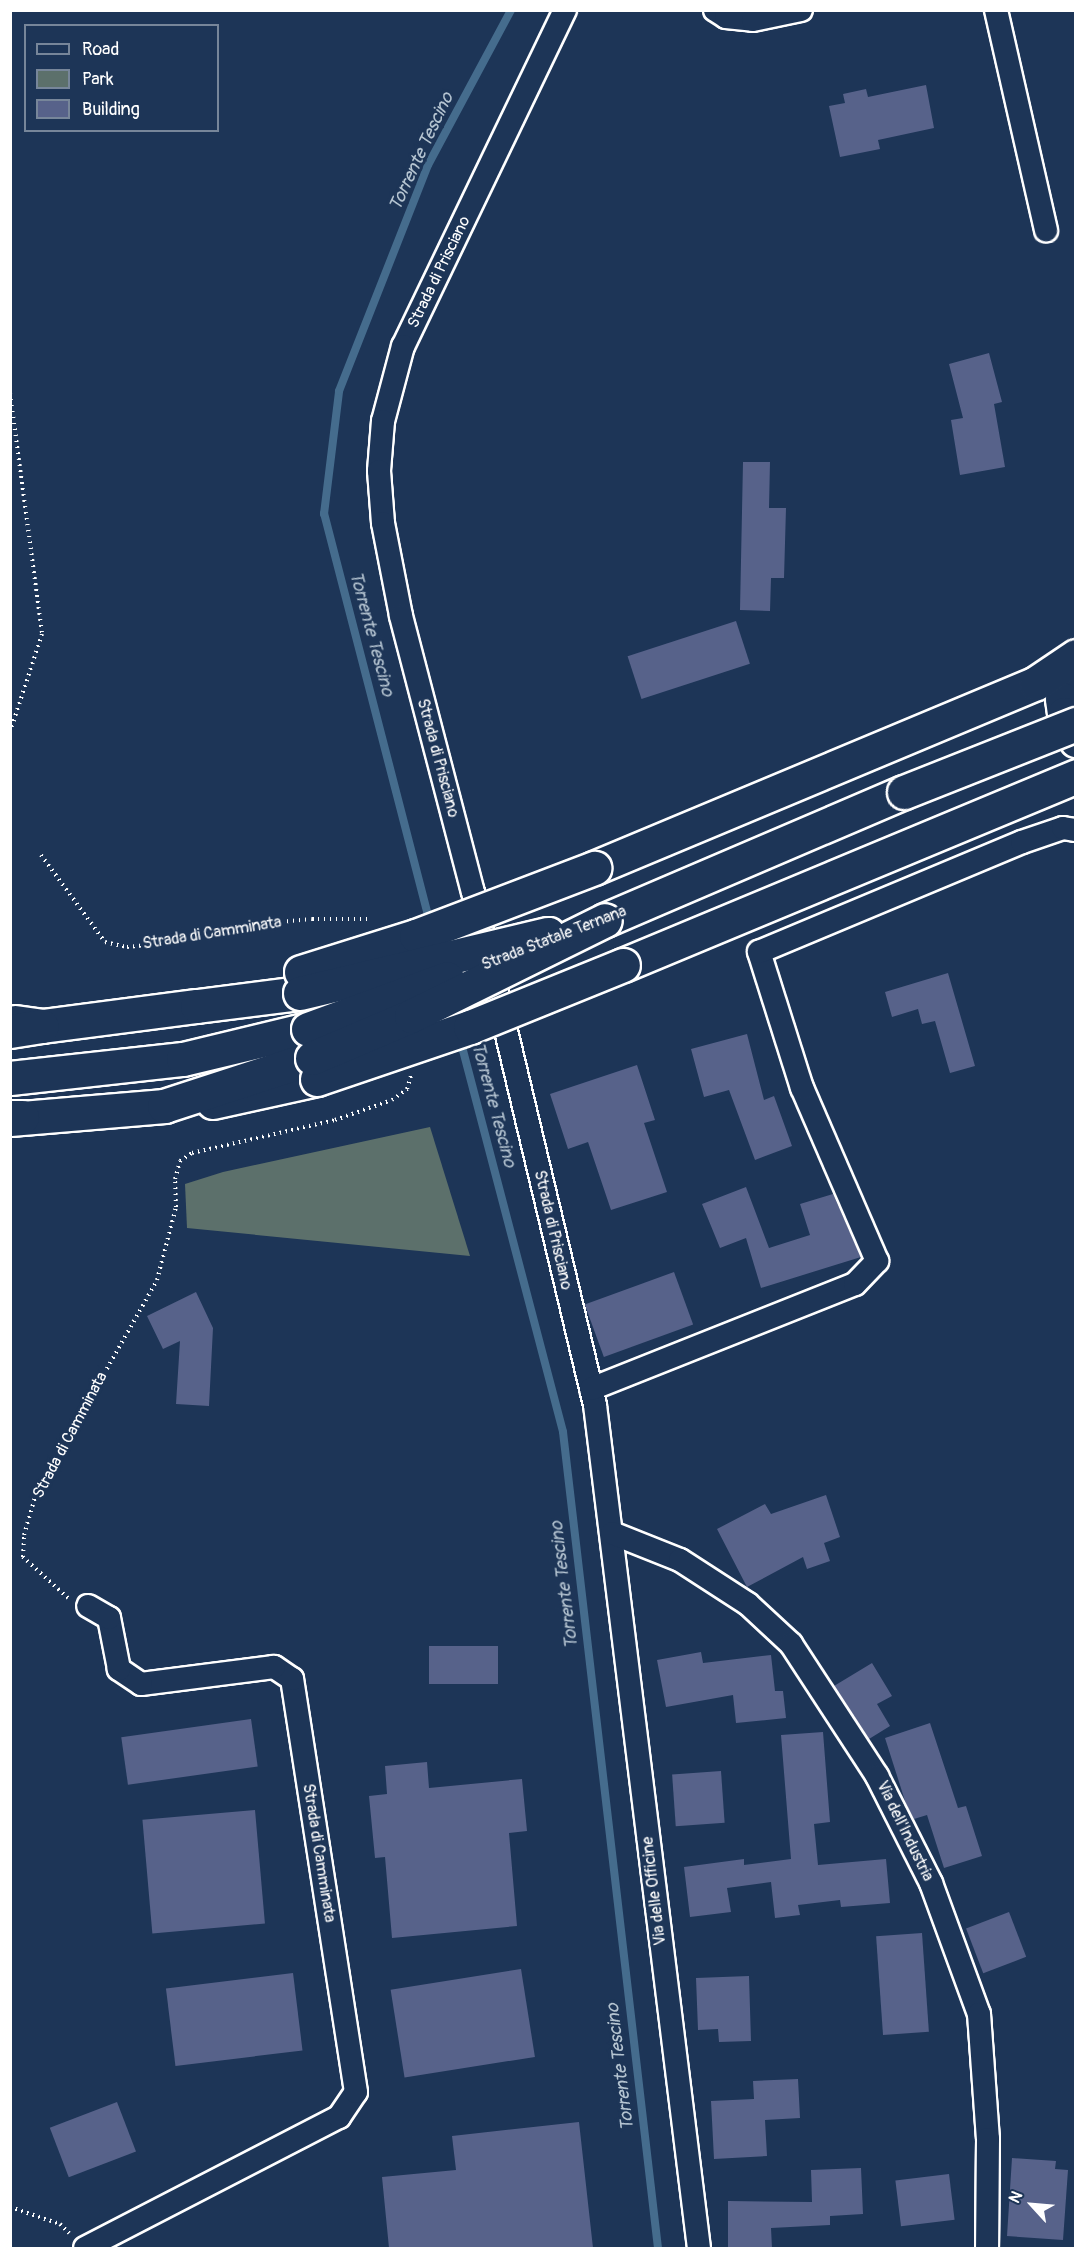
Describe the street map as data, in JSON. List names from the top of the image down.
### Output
{
  "streets": {
    "main road": ["Strada Statale Ternana"],
    "street": [
      "Strada di Prisciano",
      "Strada di Camminata",
      "Via dell'Industria",
      "Via delle Officine"
    ]
  },
  "crossings": [
    ["Strada di Prisciano", "Via dell'Industria"],
    ["Strada di Prisciano", "Via delle Officine"],
    ["Via dell'Industria", "Via delle Officine"]
  ],
  "water": ["Torrente Tescino"],
  "legend": ["Road", "Park", "Building"],
  "north": "top left"
}
